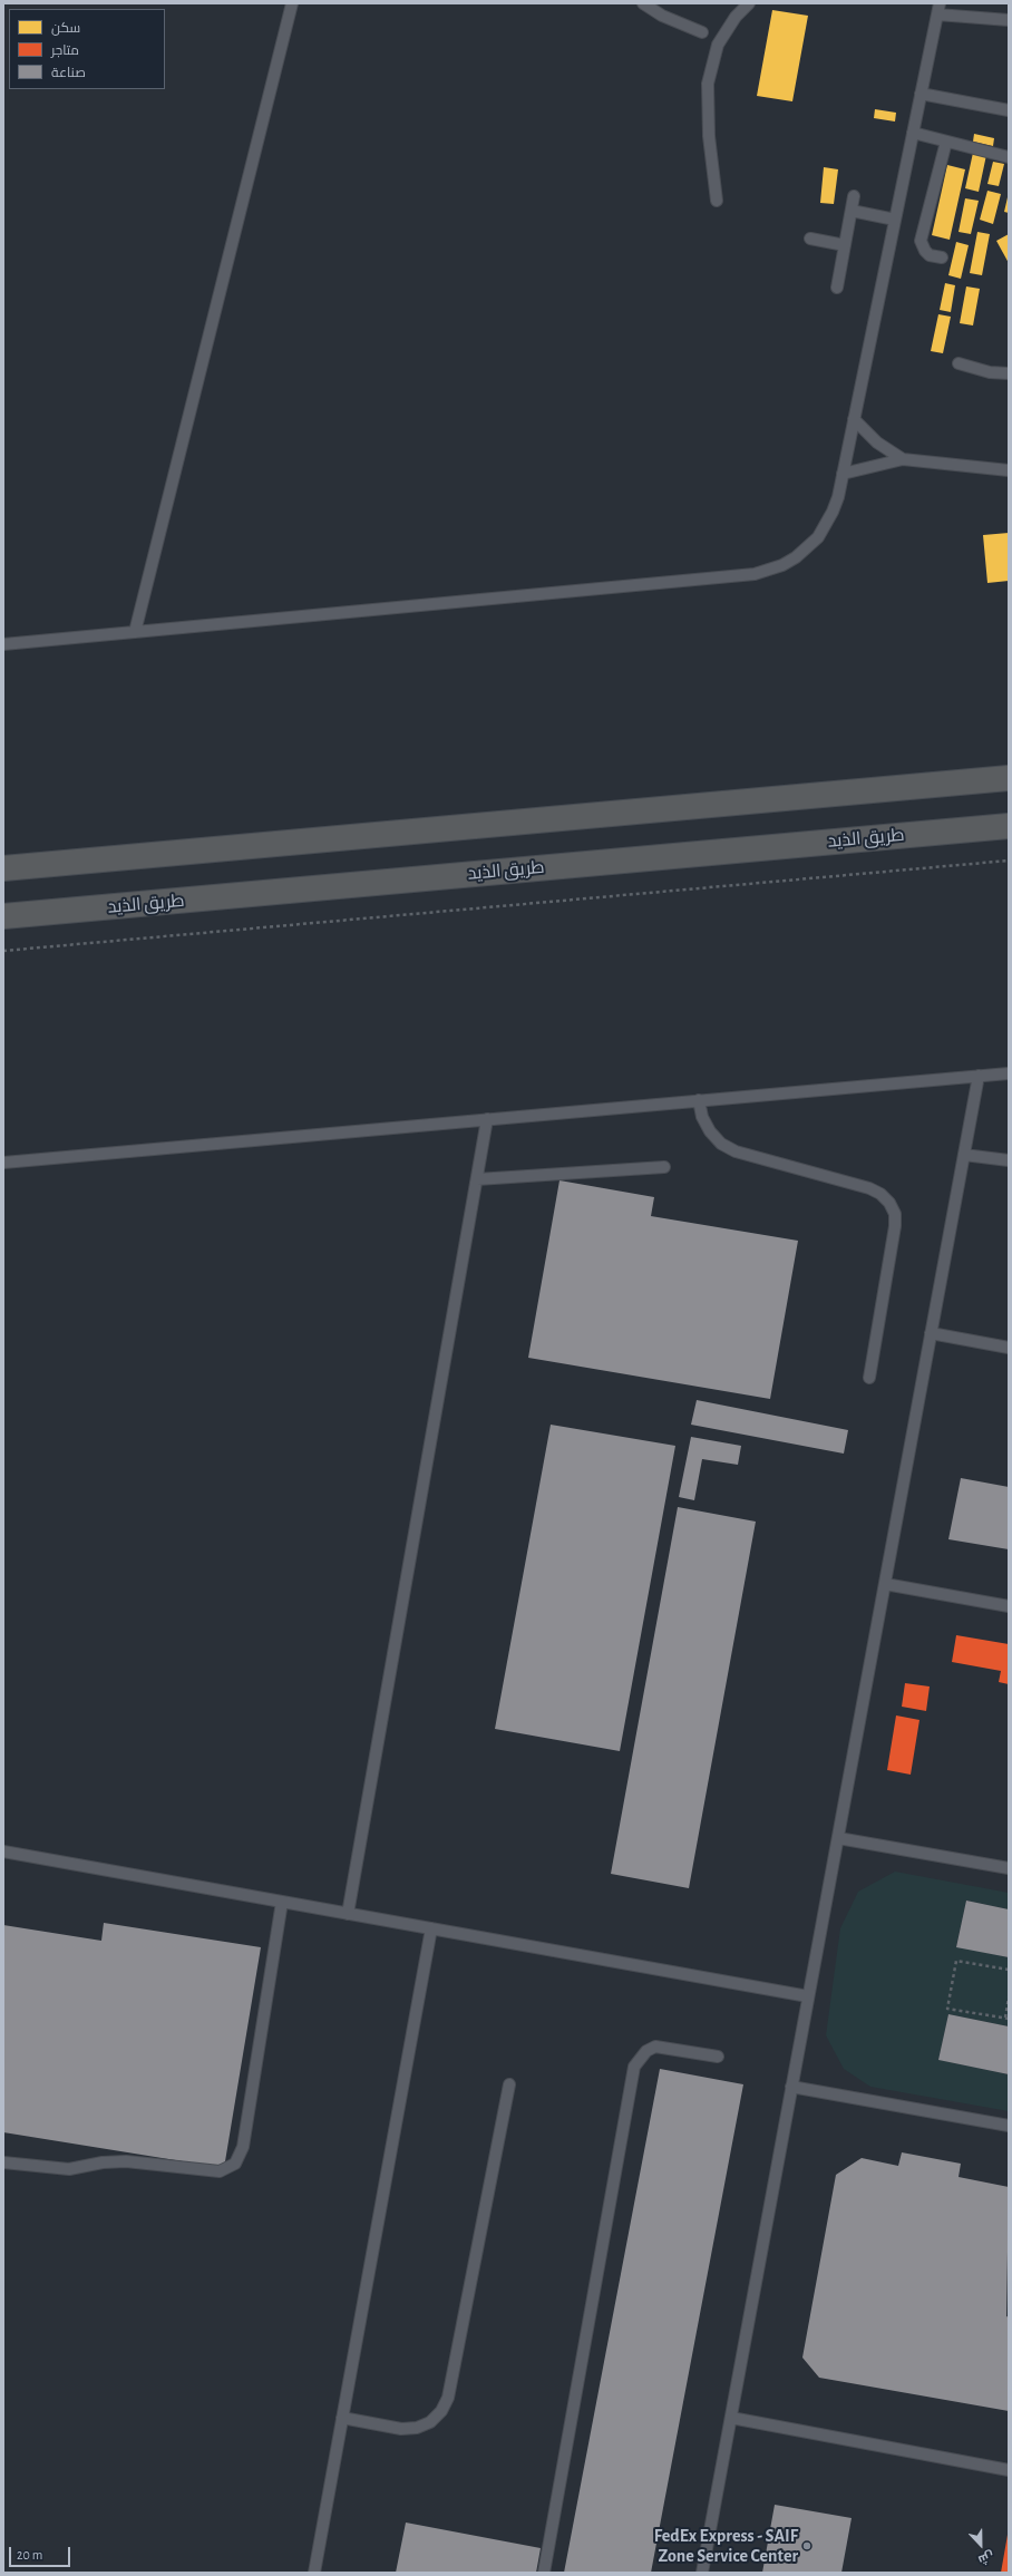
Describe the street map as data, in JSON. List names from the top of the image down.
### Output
{
  "streets": {
    "highway": ["طريق الذيد"]
  },
  "places": ["FedEx Express - SAIF Zone Service Center"],
  "legend": ["سكن", "متاجر", "صناعة"],
  "scale_bar": "20 m",
  "north": "bottom"
}
